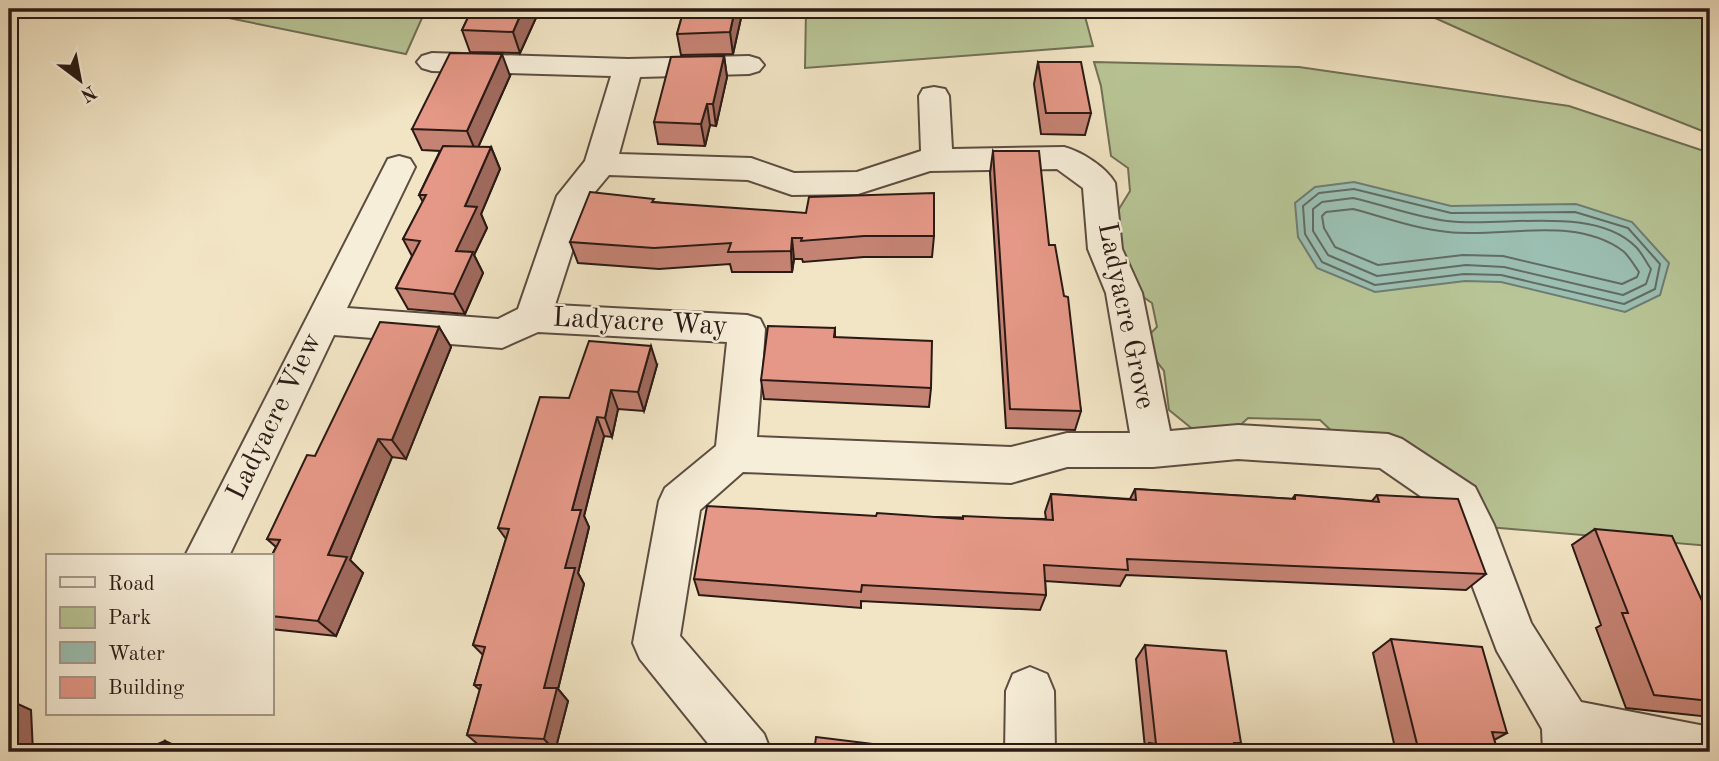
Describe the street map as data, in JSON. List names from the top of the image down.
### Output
{
  "streets": {
    "street": ["Ladyacre Grove", "Ladyacre Way", "Ladyacre View"]
  },
  "crossings": [
    ["Ladyacre Grove", "Ladyacre Way"],
    ["Ladyacre Way", "Ladyacre View"]
  ],
  "legend": [
    "Road",
    "Park",
    "Water",
    "Building"
  ],
  "north": "bottom right"
}
